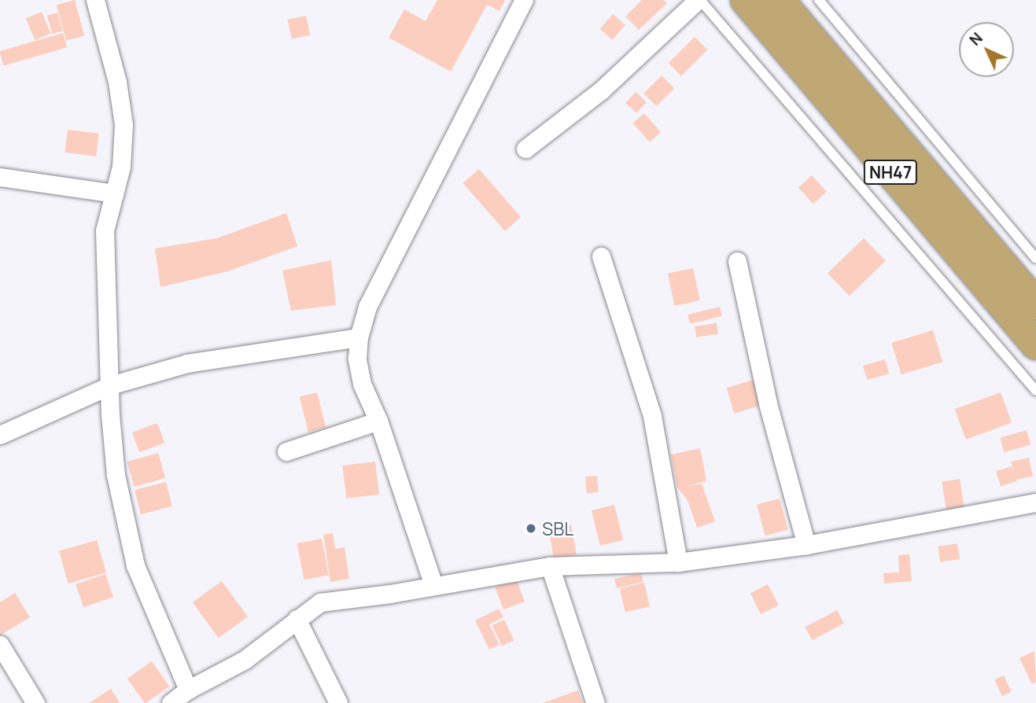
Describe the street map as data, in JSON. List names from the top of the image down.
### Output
{
  "streets": {
    "highway": ["NH47"]
  },
  "places": ["SBL"],
  "north": "top left"
}
